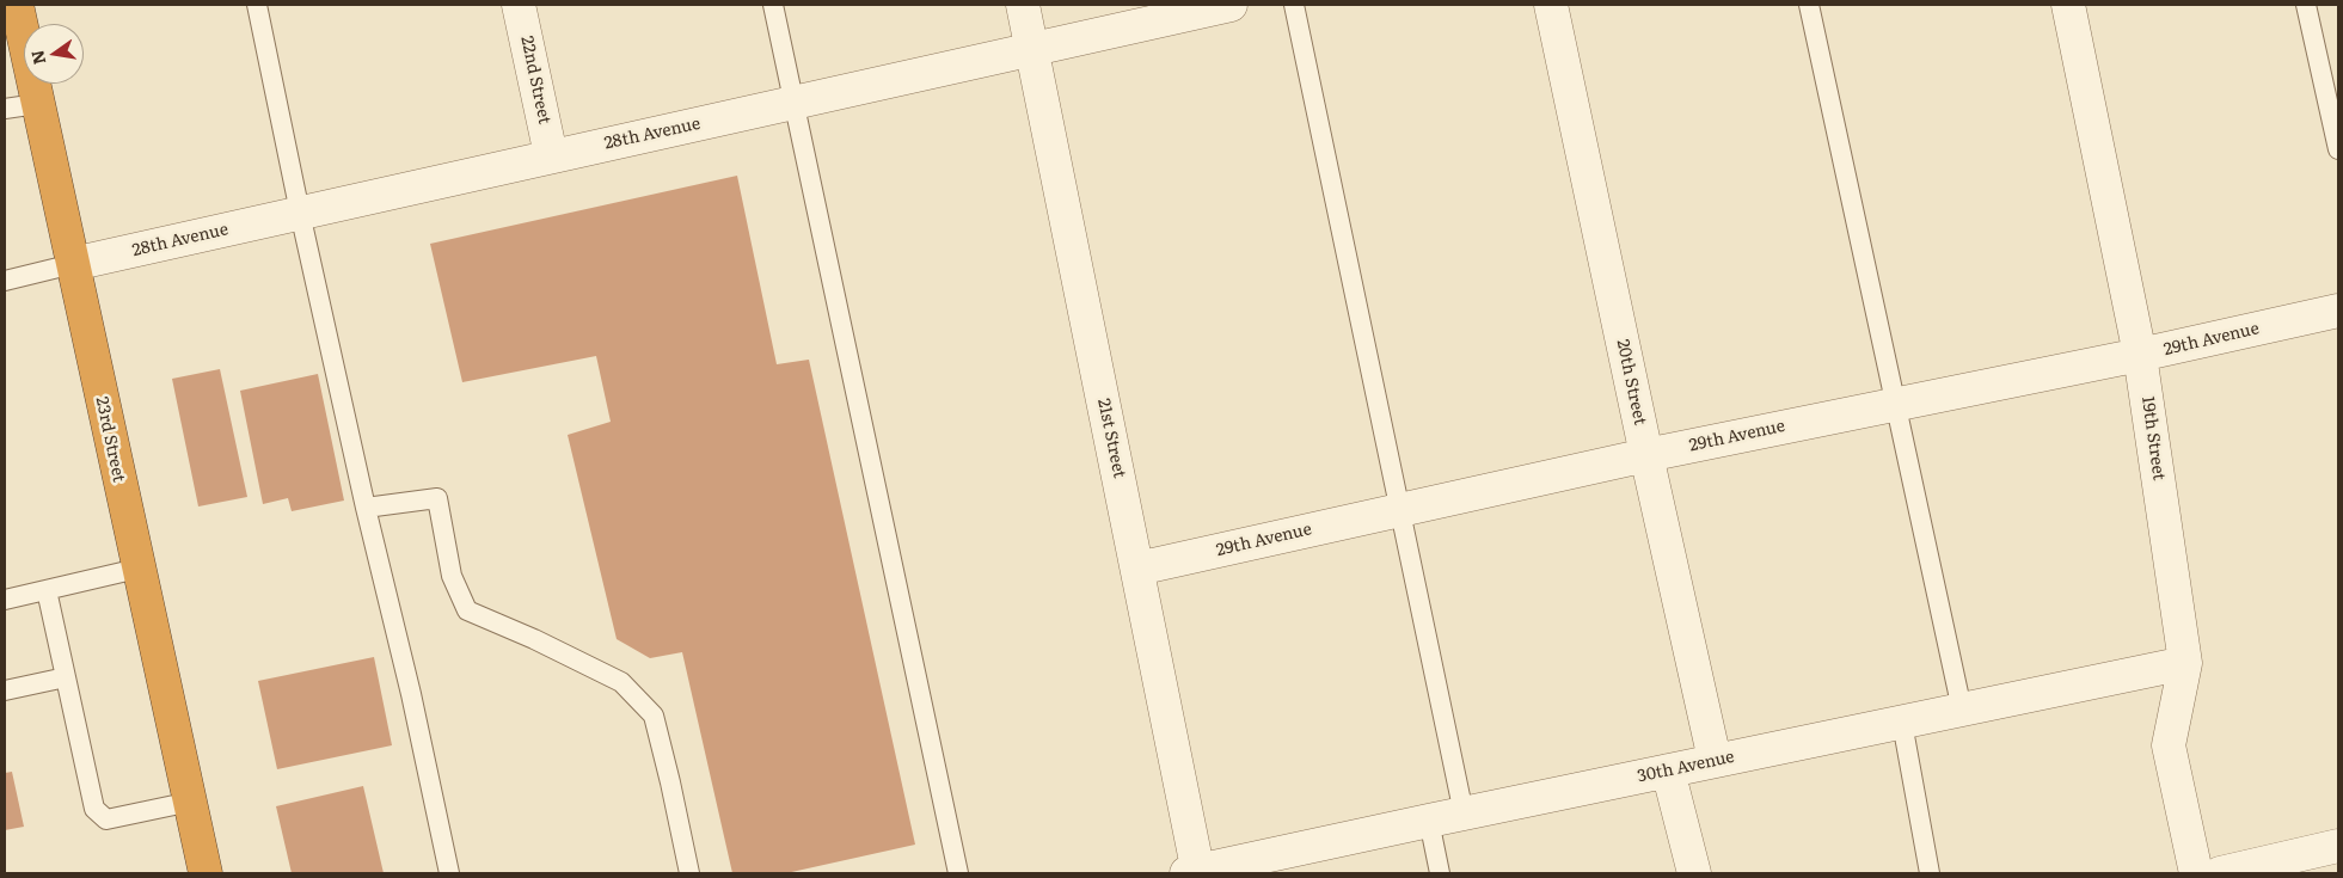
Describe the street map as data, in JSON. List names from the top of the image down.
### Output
{
  "streets": {
    "highway": ["23rd Street"],
    "street": [
      "22nd Street",
      "28th Avenue",
      "29th Avenue",
      "20th Street",
      "21st Street",
      "19th Street",
      "30th Avenue"
    ]
  },
  "crossings": [
    ["22nd Street", "28th Avenue"],
    ["28th Avenue", "21st Street"],
    ["28th Avenue", "23rd Street"],
    ["29th Avenue", "20th Street"],
    ["29th Avenue", "21st Street"],
    ["29th Avenue", "19th Street"],
    ["20th Street", "30th Avenue"],
    ["21st Street", "30th Avenue"],
    ["19th Street", "30th Avenue"]
  ],
  "north": "left"
}
